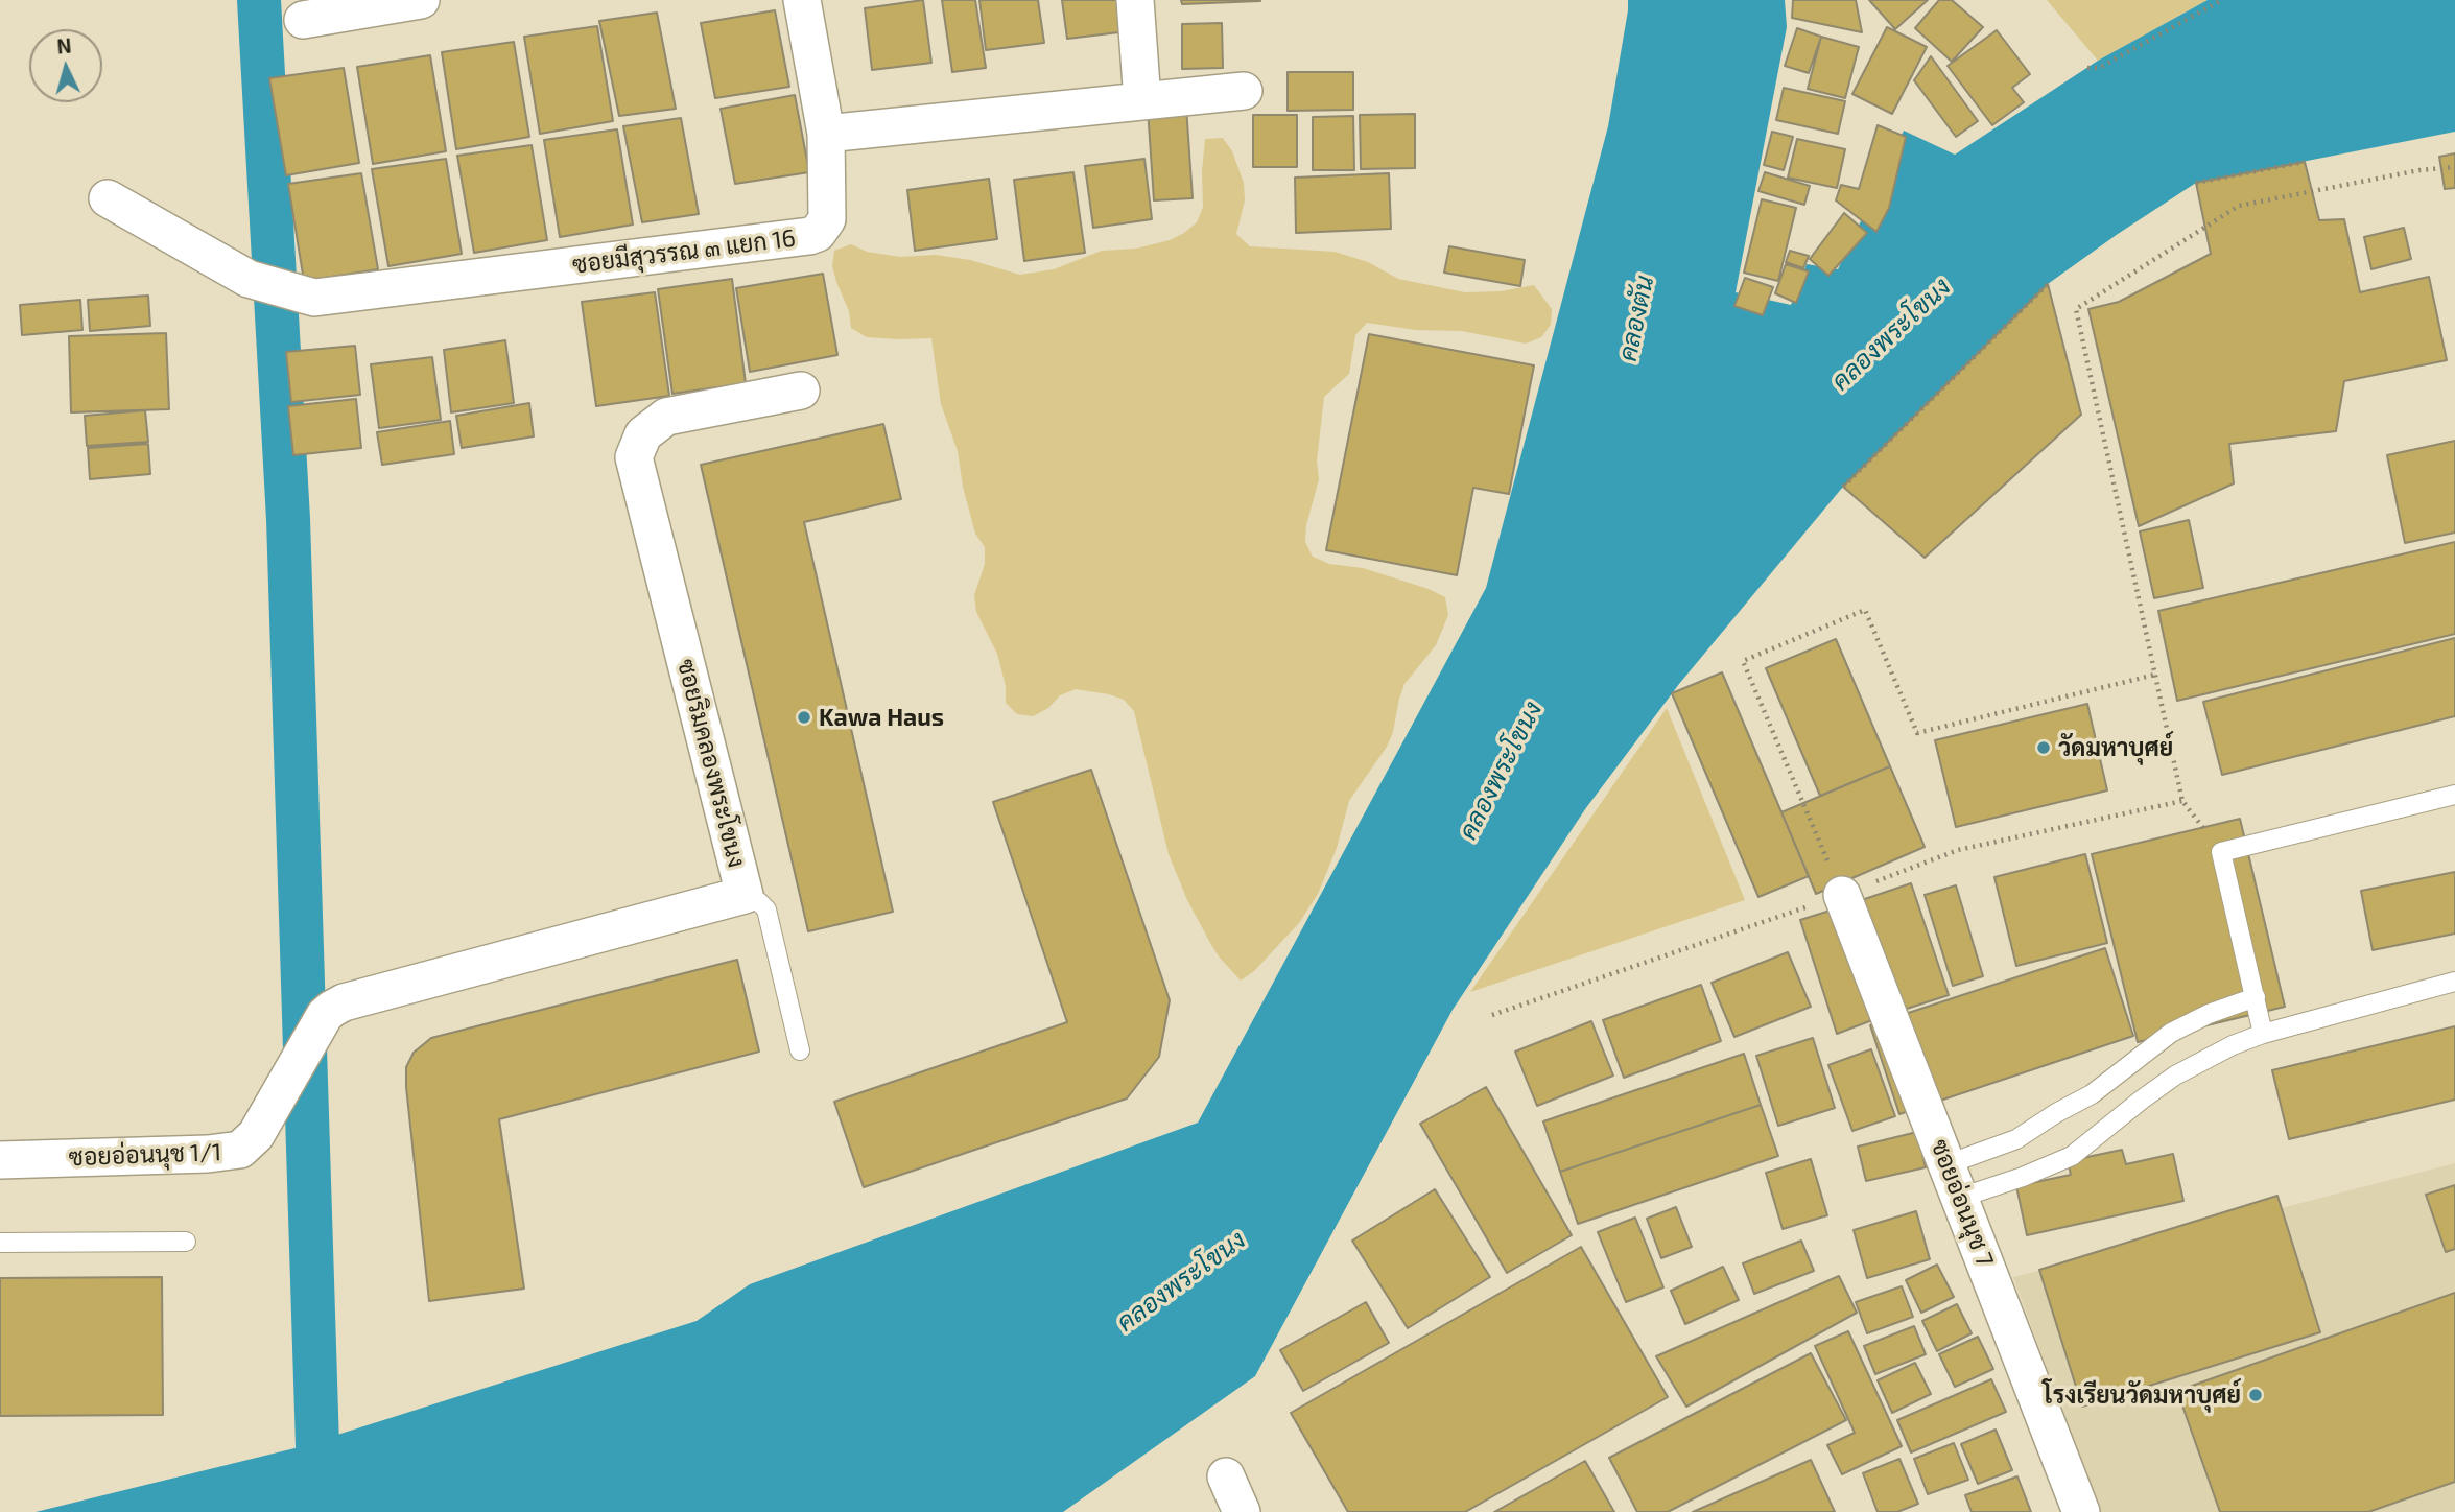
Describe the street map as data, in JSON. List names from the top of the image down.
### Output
{
  "streets": {
    "street": [
      "ซอยมีสุวรรณ ๓ แยก 16",
      "ซอยริมคลองพระโขนง",
      "ซอยอ่อนนุช 1/1",
      "ซอยอ่อนนุช 7"
    ]
  },
  "crossings": [
    ["ซอยริมคลองพระโขนง", "ซอยอ่อนนุช 1/1"]
  ],
  "water": ["คลองตัน", "คลองพระโขนง"],
  "places": ["Kawa Haus", "วัดมหาบุศย์", "โรงเรียนวัดมหาบุศย์"],
  "north": "top"
}
